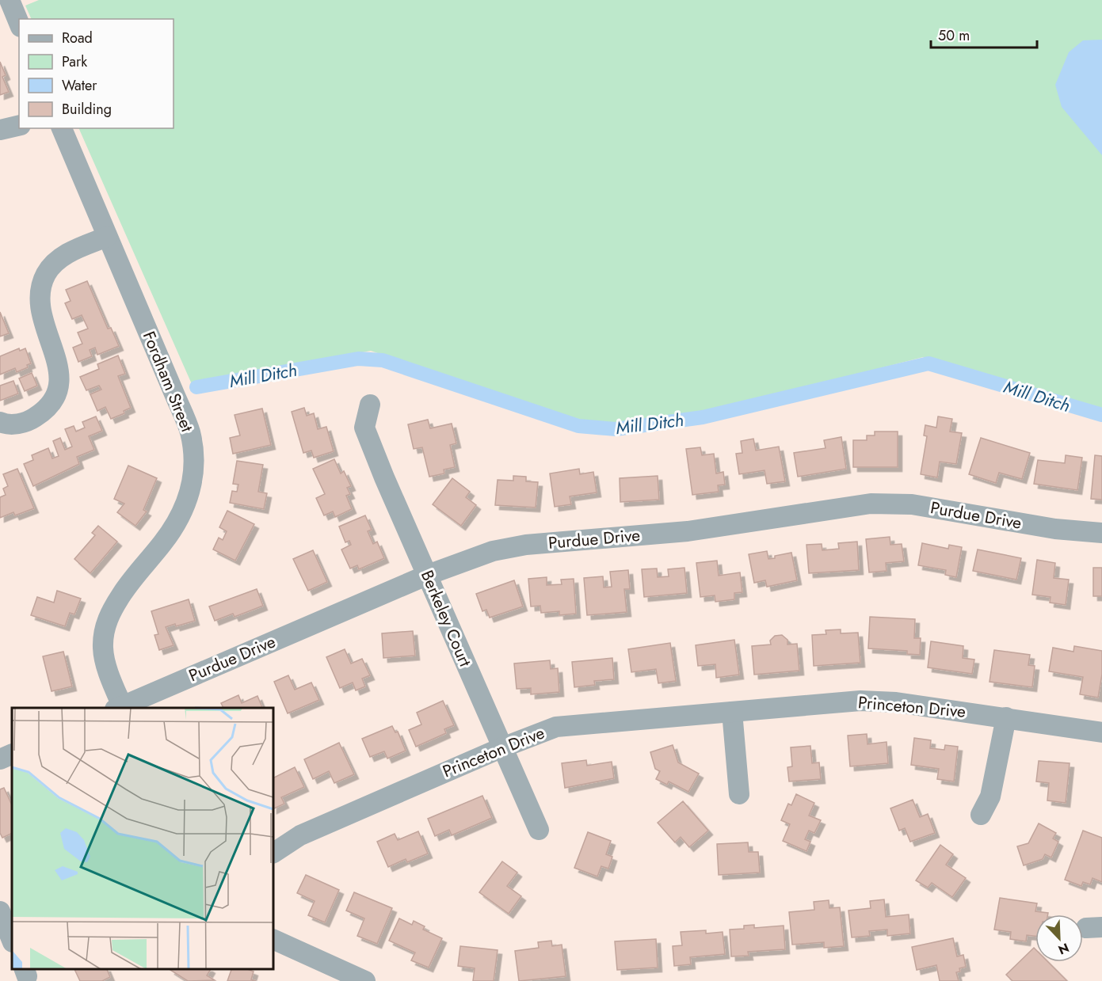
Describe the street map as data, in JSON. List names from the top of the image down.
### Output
{
  "streets": {
    "street": [
      "Fordham Street",
      "Purdue Drive",
      "Berkeley Court",
      "Princeton Drive"
    ]
  },
  "crossings": [
    ["Fordham Street", "Purdue Drive"],
    ["Purdue Drive", "Berkeley Court"],
    ["Berkeley Court", "Princeton Drive"]
  ],
  "water": ["Mill Ditch"],
  "legend": [
    "Road",
    "Park",
    "Water",
    "Building"
  ],
  "scale_bar": "50 m",
  "north": "bottom right"
}
